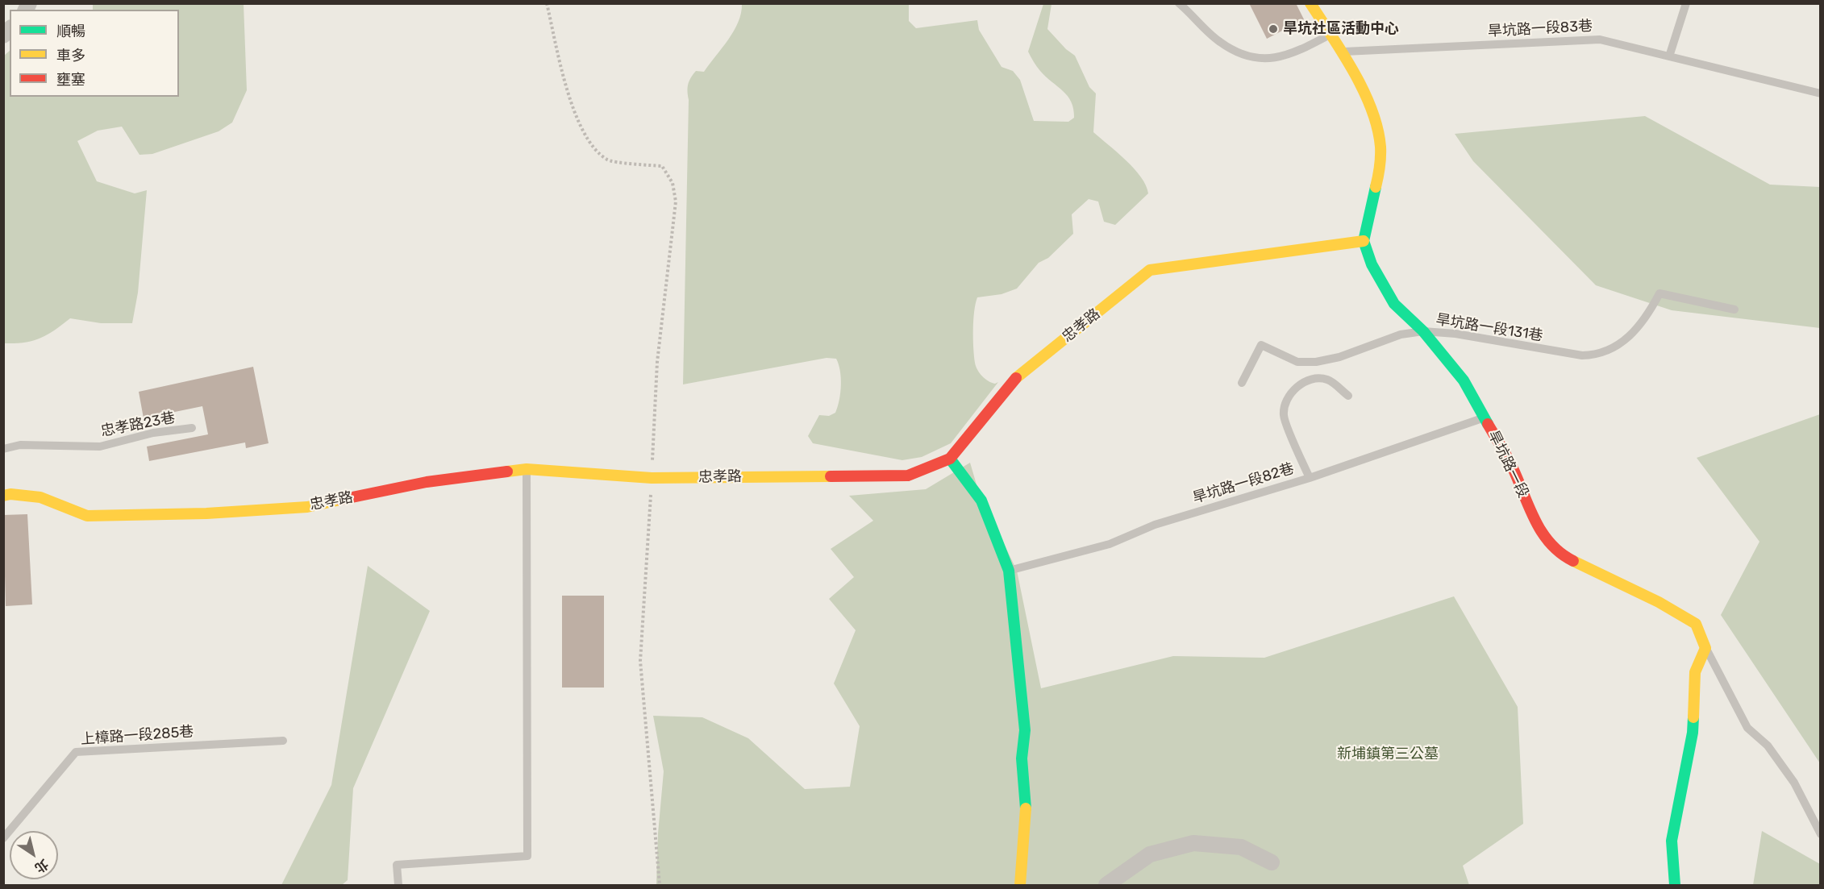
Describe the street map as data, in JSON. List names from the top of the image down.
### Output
{
  "streets": {
    "street": ["忠孝路", "旱坑路一段"],
    "lane": [
      "旱坑路一段83巷",
      "旱坑路一段131巷",
      "忠孝路23巷",
      "旱坑路一段82巷",
      "上樟路一段285巷"
    ]
  },
  "crossings": [
    ["忠孝路", "旱坑路一段"],
    ["旱坑路一段131巷", "旱坑路一段"],
    ["旱坑路一段", "旱坑路一段82巷"]
  ],
  "parks": ["新埔鎮第三公墓"],
  "places": ["旱坑社區活動中心"],
  "legend": ["順暢", "車多", "壅塞"],
  "north": "bottom right"
}
